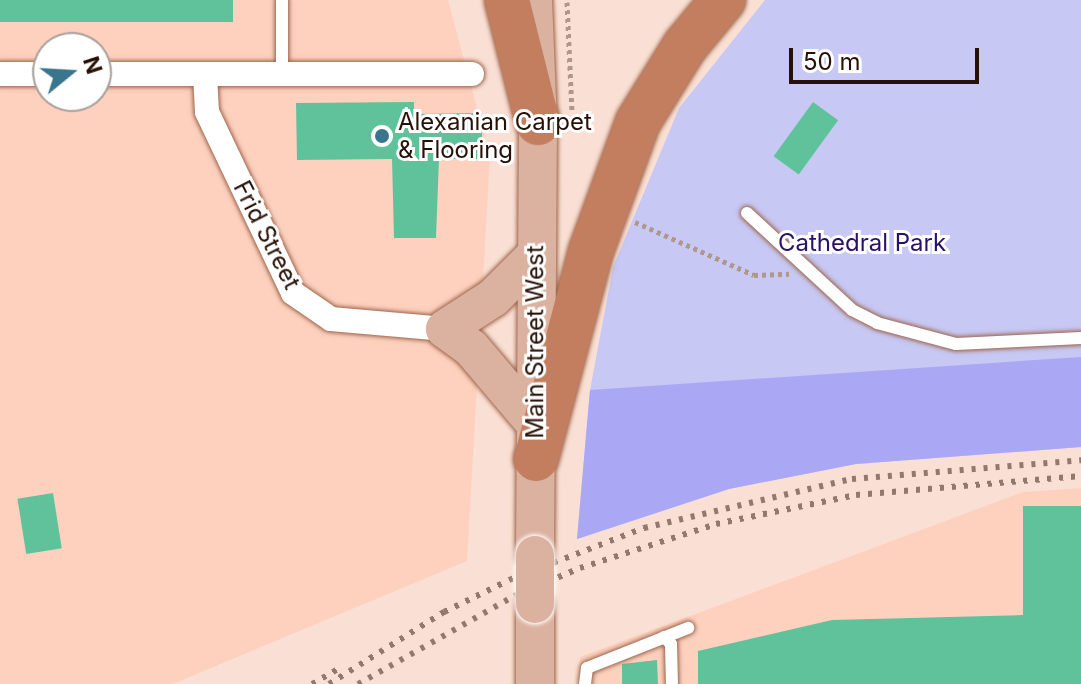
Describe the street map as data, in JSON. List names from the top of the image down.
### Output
{
  "streets": {
    "main road": ["Main Street West"],
    "street": ["Frid Street"]
  },
  "parks": ["Cathedral Park"],
  "places": ["Alexanian Carpet & Flooring"],
  "scale_bar": "50 m",
  "north": "right"
}
